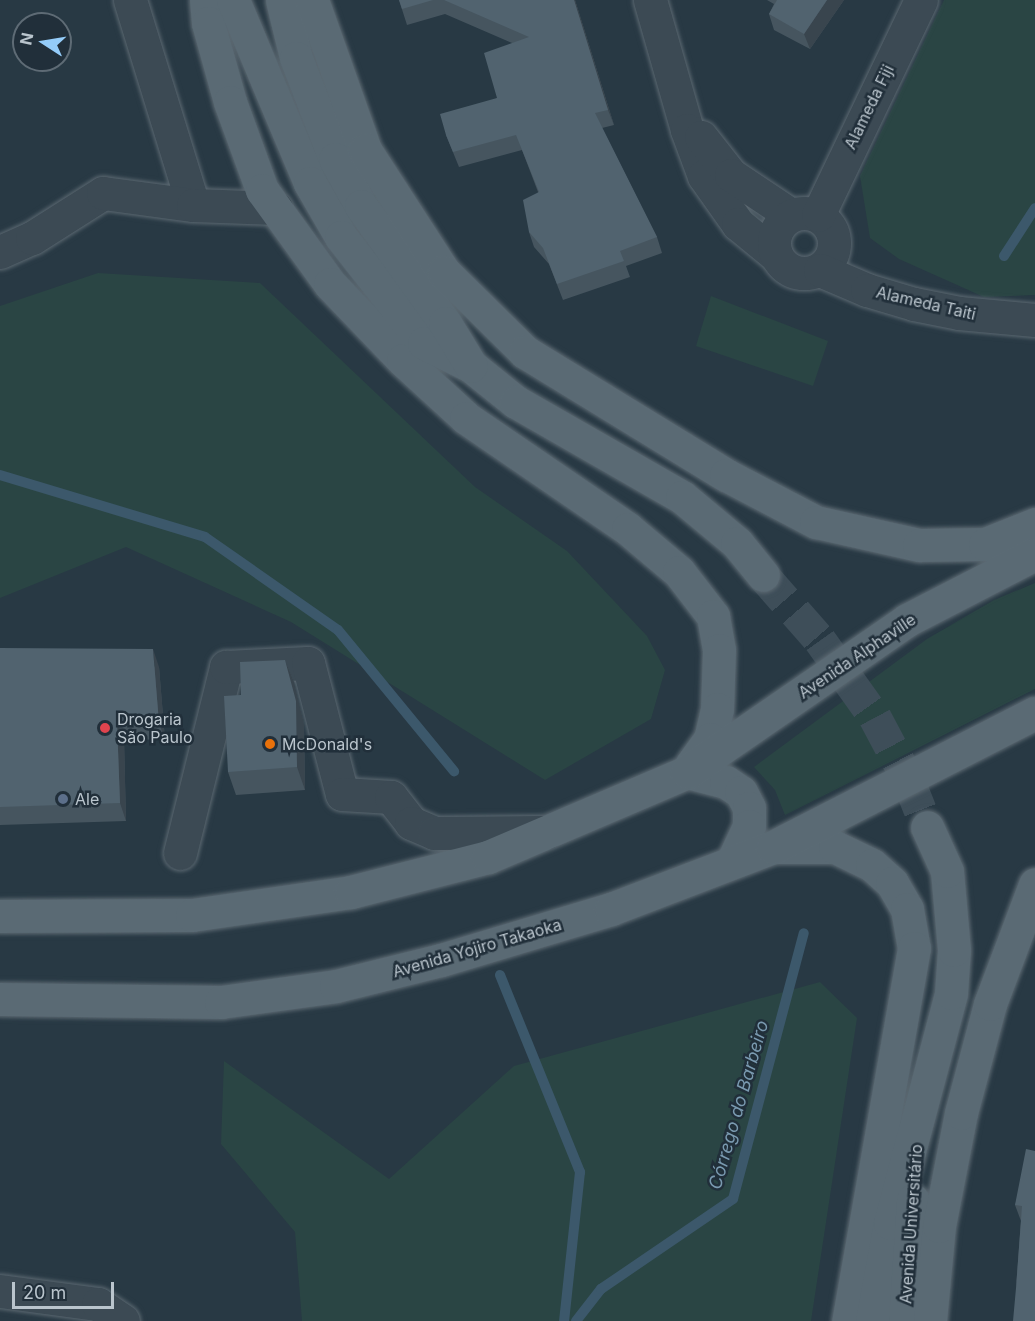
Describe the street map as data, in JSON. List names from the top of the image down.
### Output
{
  "streets": {
    "main road": ["Avenida Alphaville", "Avenida Yojiro Takaoka", "Avenida Universitário"],
    "street": ["Alameda Fiji", "Alameda Taiti"]
  },
  "crossings": [
    ["Alameda Fiji", "Alameda Taiti"]
  ],
  "water": ["Córrego do Barbeiro"],
  "places": ["Drogaria São Paulo", "McDonald's", "Ale"],
  "scale_bar": "20 m",
  "north": "left"
}
